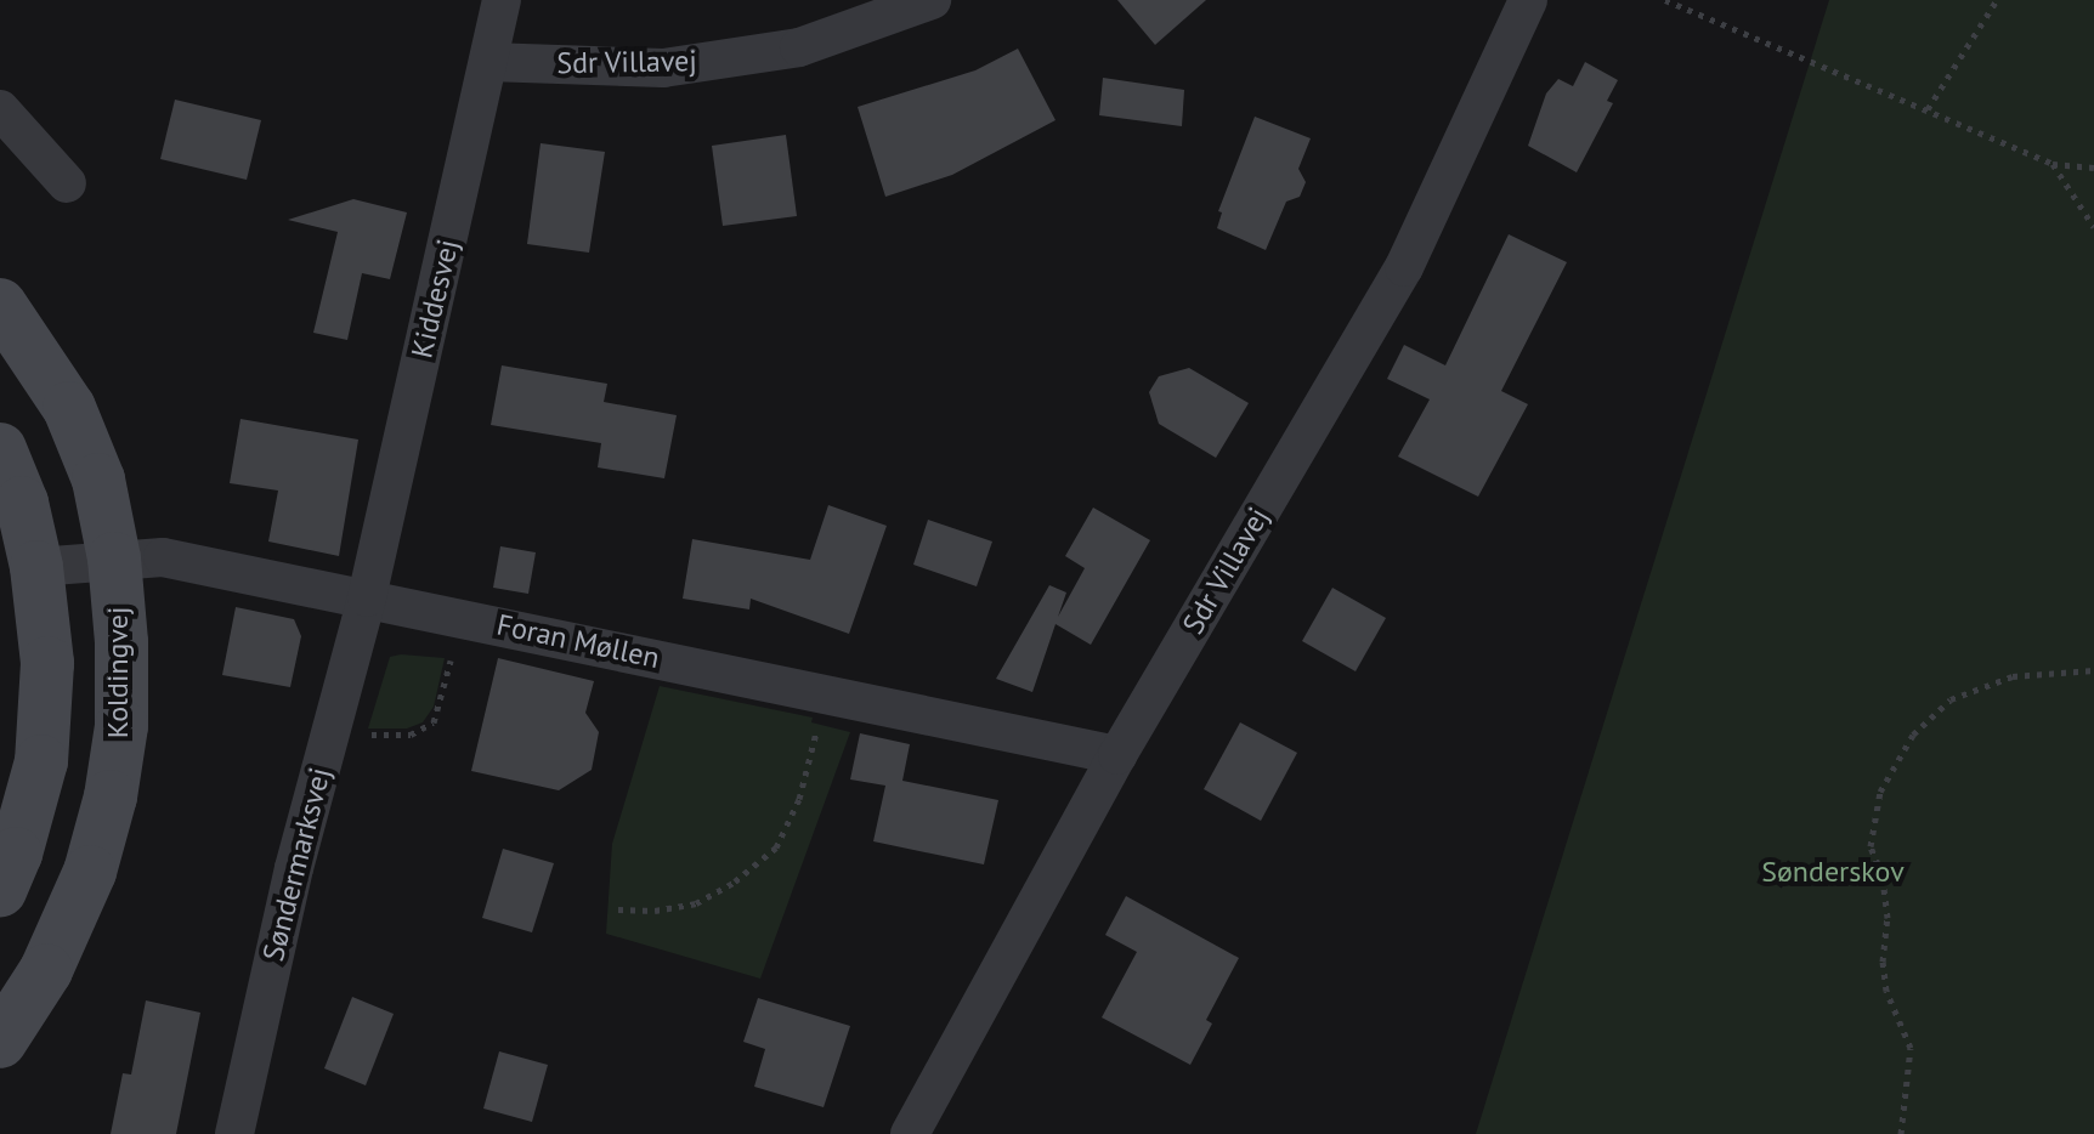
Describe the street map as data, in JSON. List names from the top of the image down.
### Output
{
  "streets": {
    "main road": ["Koldingvej"],
    "street": [
      "Sdr Villavej",
      "Kiddesvej",
      "Foran Møllen",
      "Søndermarksvej"
    ]
  },
  "crossings": [
    ["Sdr Villavej", "Kiddesvej"],
    ["Sdr Villavej", "Foran Møllen"],
    ["Kiddesvej", "Foran Møllen"],
    ["Kiddesvej", "Søndermarksvej"],
    ["Foran Møllen", "Koldingvej"],
    ["Foran Møllen", "Søndermarksvej"]
  ],
  "parks": ["Sønderskov"]
}
